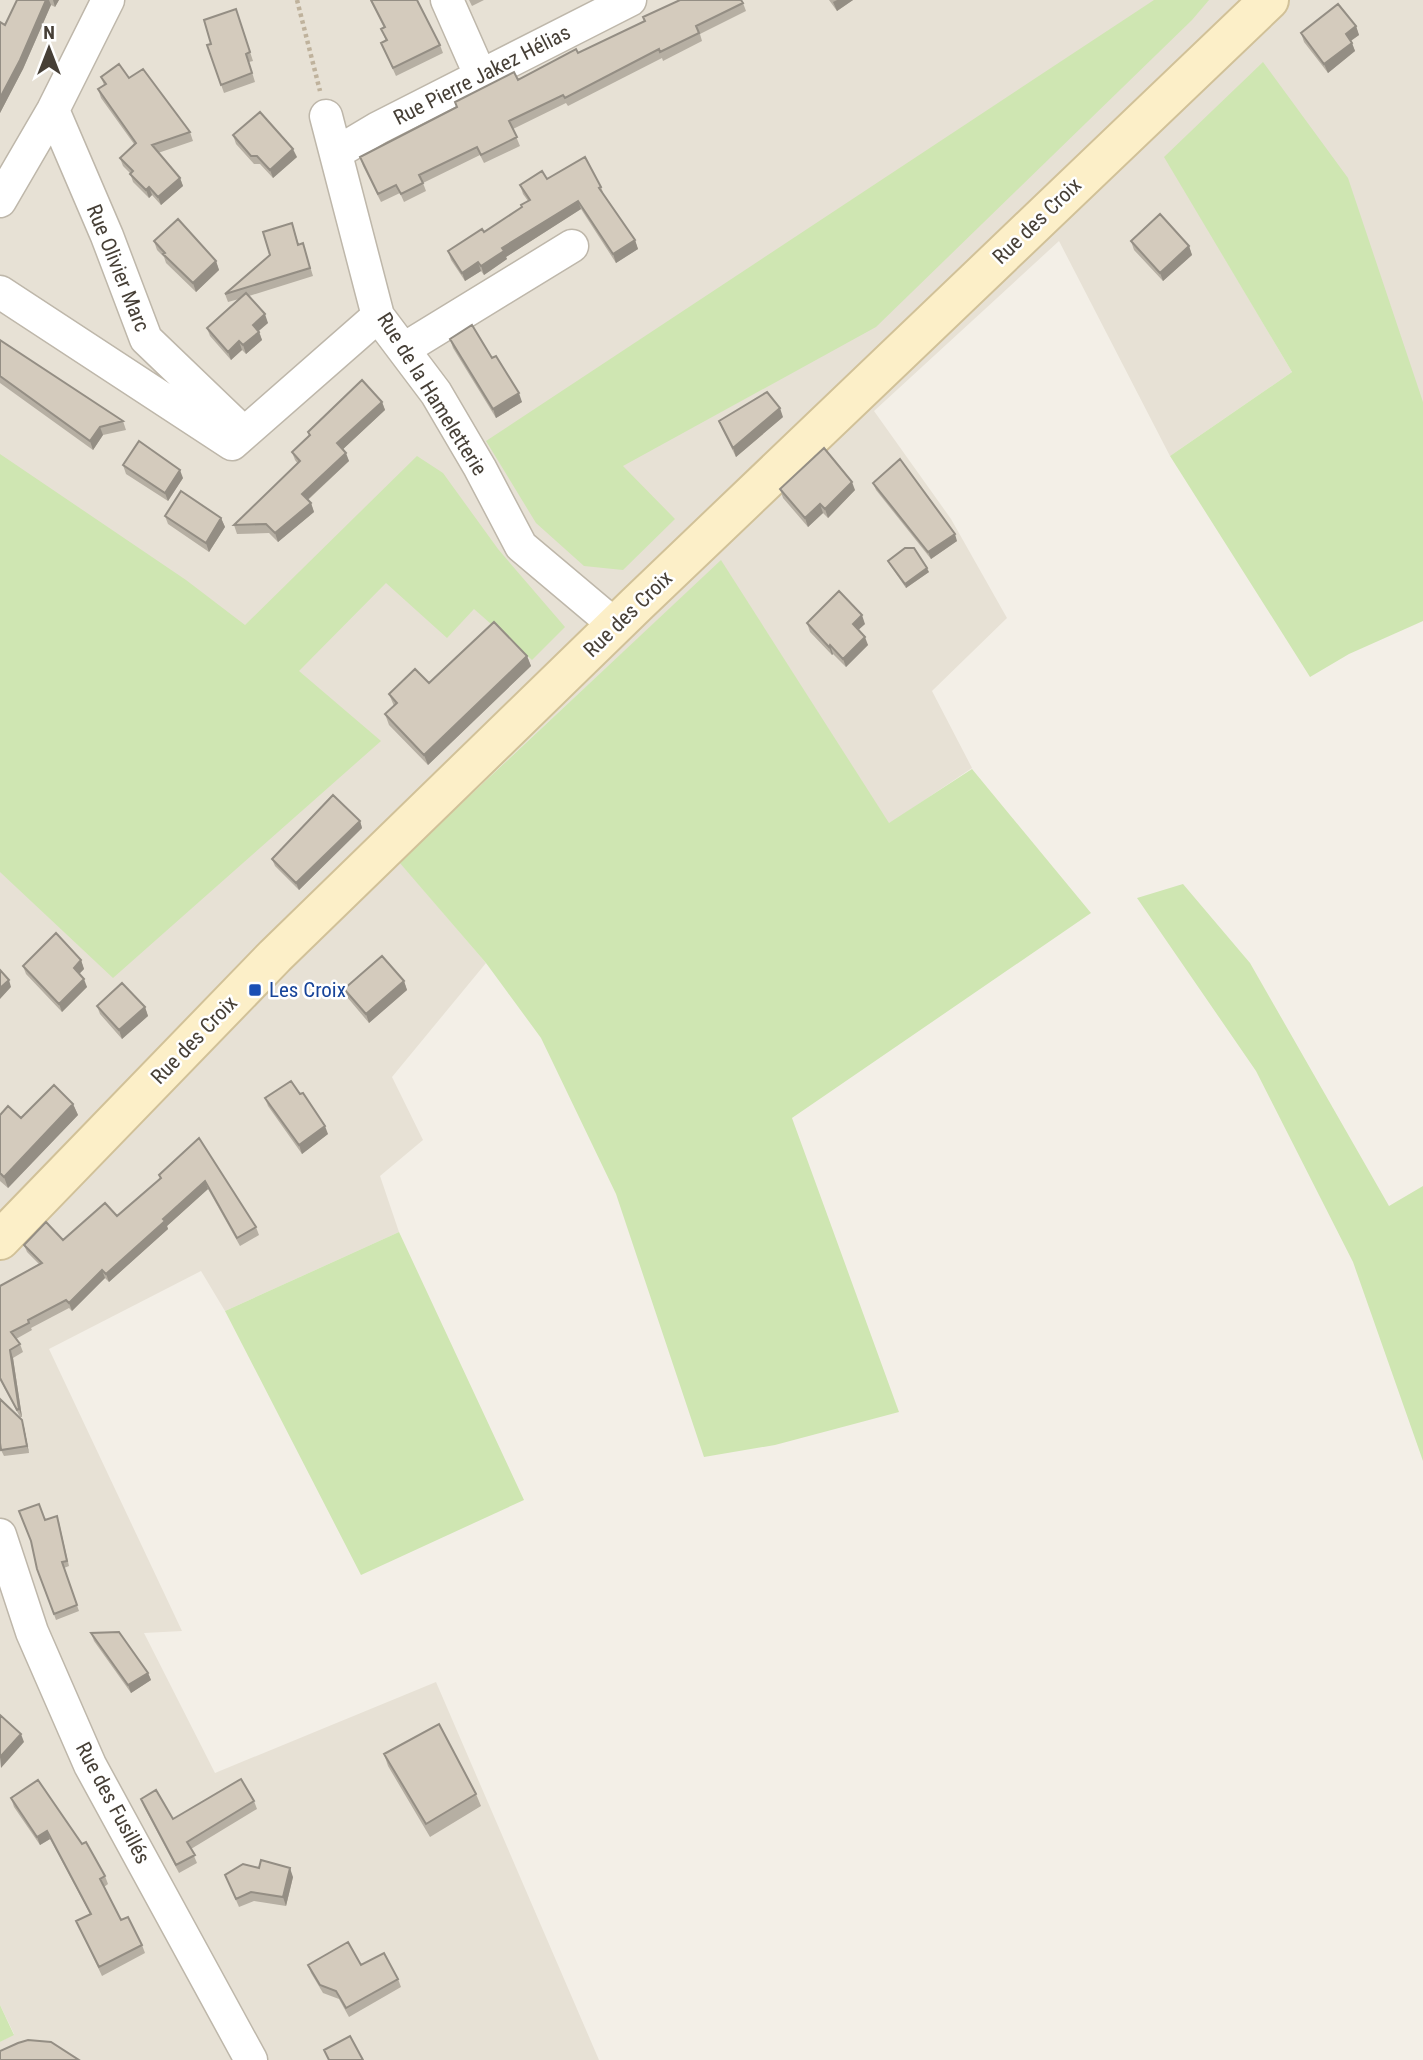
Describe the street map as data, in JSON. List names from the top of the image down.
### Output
{
  "streets": {
    "main road": ["Rue des Croix"],
    "street": [
      "Rue Pierre Jakez Hélias",
      "Rue Olivier Marc",
      "Rue de la Hameletterie",
      "Rue des Fusillés"
    ]
  },
  "crossings": [
    ["Rue Pierre Jakez Hélias", "Rue de la Hameletterie"],
    ["Rue des Croix", "Rue de la Hameletterie"]
  ],
  "places": {
    "transit": ["Les Croix"]
  },
  "north": "top"
}
